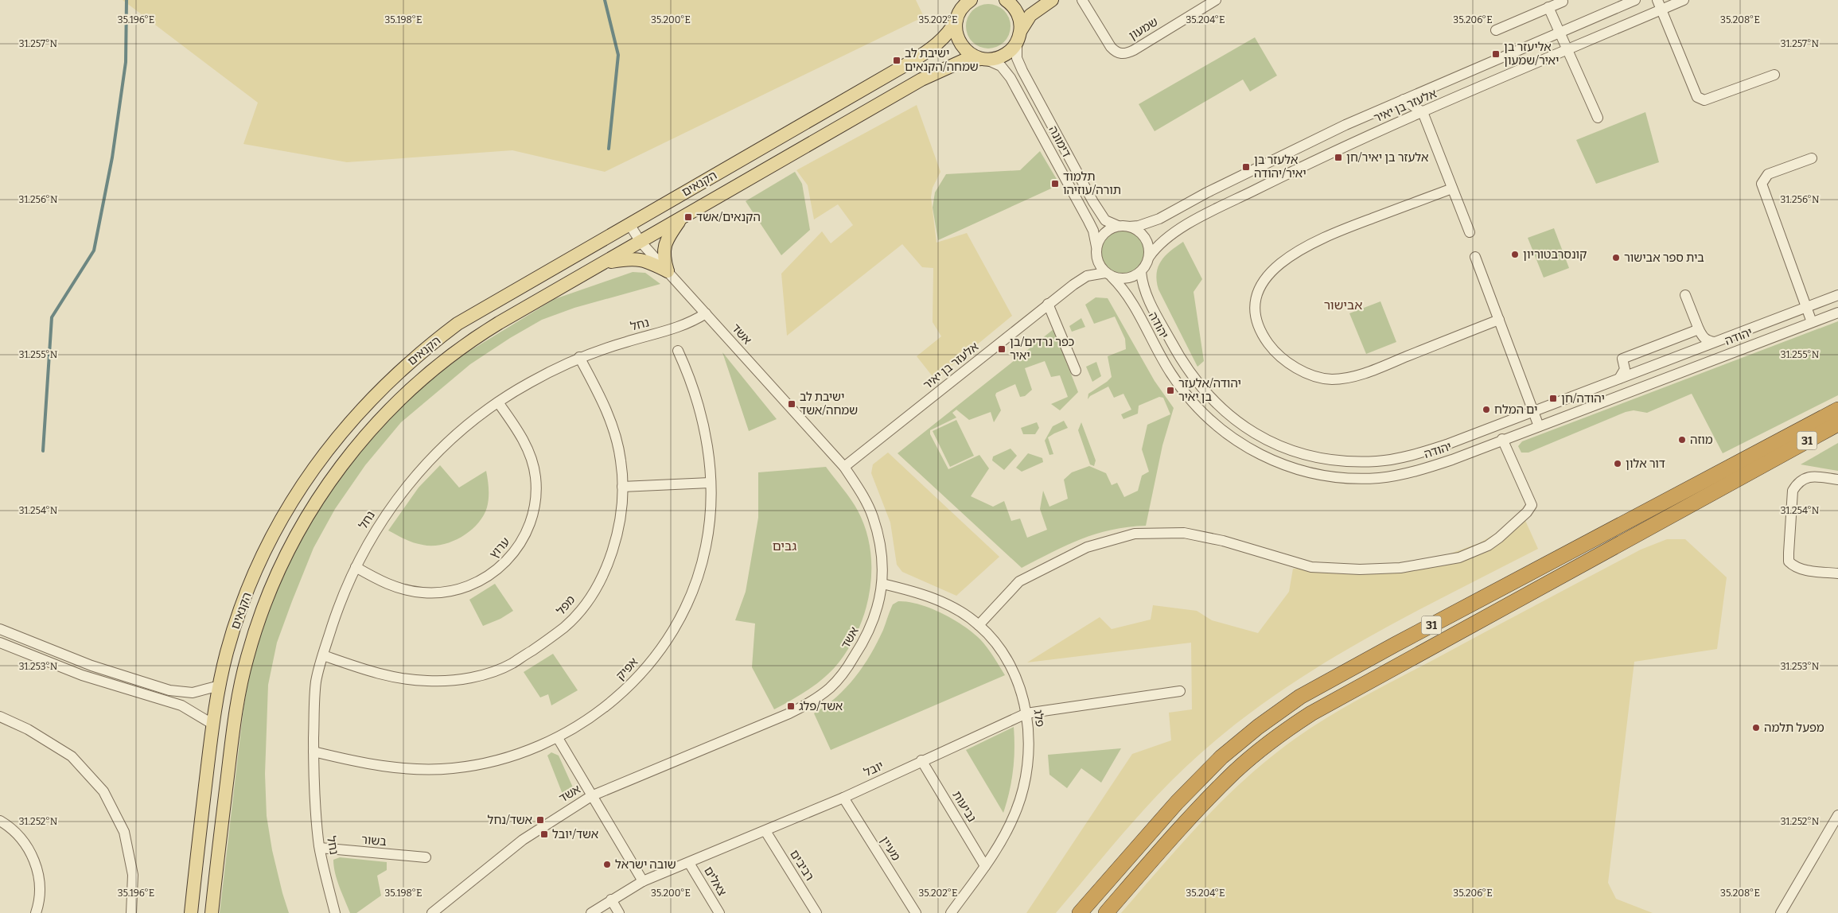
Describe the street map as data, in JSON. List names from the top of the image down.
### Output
{
  "streets": {
    "highway": ["31"],
    "main road": ["הקנאים"],
    "street": [
      "שמעון",
      "אלעזר בן יאיר",
      "דימונה",
      "נחל",
      "יהודה",
      "אשד",
      "ערוץ",
      "מפל",
      "אפיק",
      "פלג",
      "יובל",
      "נביעות",
      "בשור",
      "מעיין",
      "רביבים",
      "צאלים"
    ]
  },
  "crossings": [
    ["אלעזר בן יאיר", "דימונה"],
    ["אלעזר בן יאיר", "יהודה"],
    ["אלעזר בן יאיר", "אשד"],
    ["דימונה", "הקנאים"],
    ["דימונה", "יהודה"],
    ["הקנאים", "אשד"],
    ["נחל", "אשד"],
    ["נחל", "ערוץ"],
    ["נחל", "מפל"],
    ["נחל", "אפיק"],
    ["נחל", "בשור"],
    ["אשד", "פלג"],
    ["פלג", "יובל"],
    ["פלג", "נביעות"],
    ["יובל", "נביעות"],
    ["יובל", "מעיין"],
    ["יובל", "רביבים"],
    ["יובל", "צאלים"]
  ],
  "districts": ["אבישור", "גבים"],
  "places": {
    "transit": [
      "אליעזר בן יאיר/שמעון",
      "ישיבת לב שמחה/הקנאים",
      "אלעזר בן יאיר/חן",
      "אלעזר בן יאיר/יהודה",
      "תלמוד תורה/עוזיהו",
      "הקנאים/אשד",
      "כפר נרדים/בן יאיר",
      "יהודה/אלעזר בן יאיר",
      "יהודה/חן",
      "ישיבת לב שמחה/אשד",
      "אשד/פלג",
      "אשד/נחל",
      "אשד/יובל"
    ],
    "other": [
      "קונסרבטוריון",
      "בית ספר אבישור",
      "ים המלח",
      "מוזה",
      "דור אלון",
      "מפעל תלמה",
      "שובה ישראל"
    ]
  },
  "coordinates": [
    "35.196°E",
    "35.198°E",
    "35.200°E",
    "35.202°E",
    "35.204°E",
    "35.206°E",
    "35.208°E",
    "31.257°N",
    "31.256°N",
    "31.255°N",
    "31.254°N",
    "31.253°N",
    "31.252°N"
  ]
}
